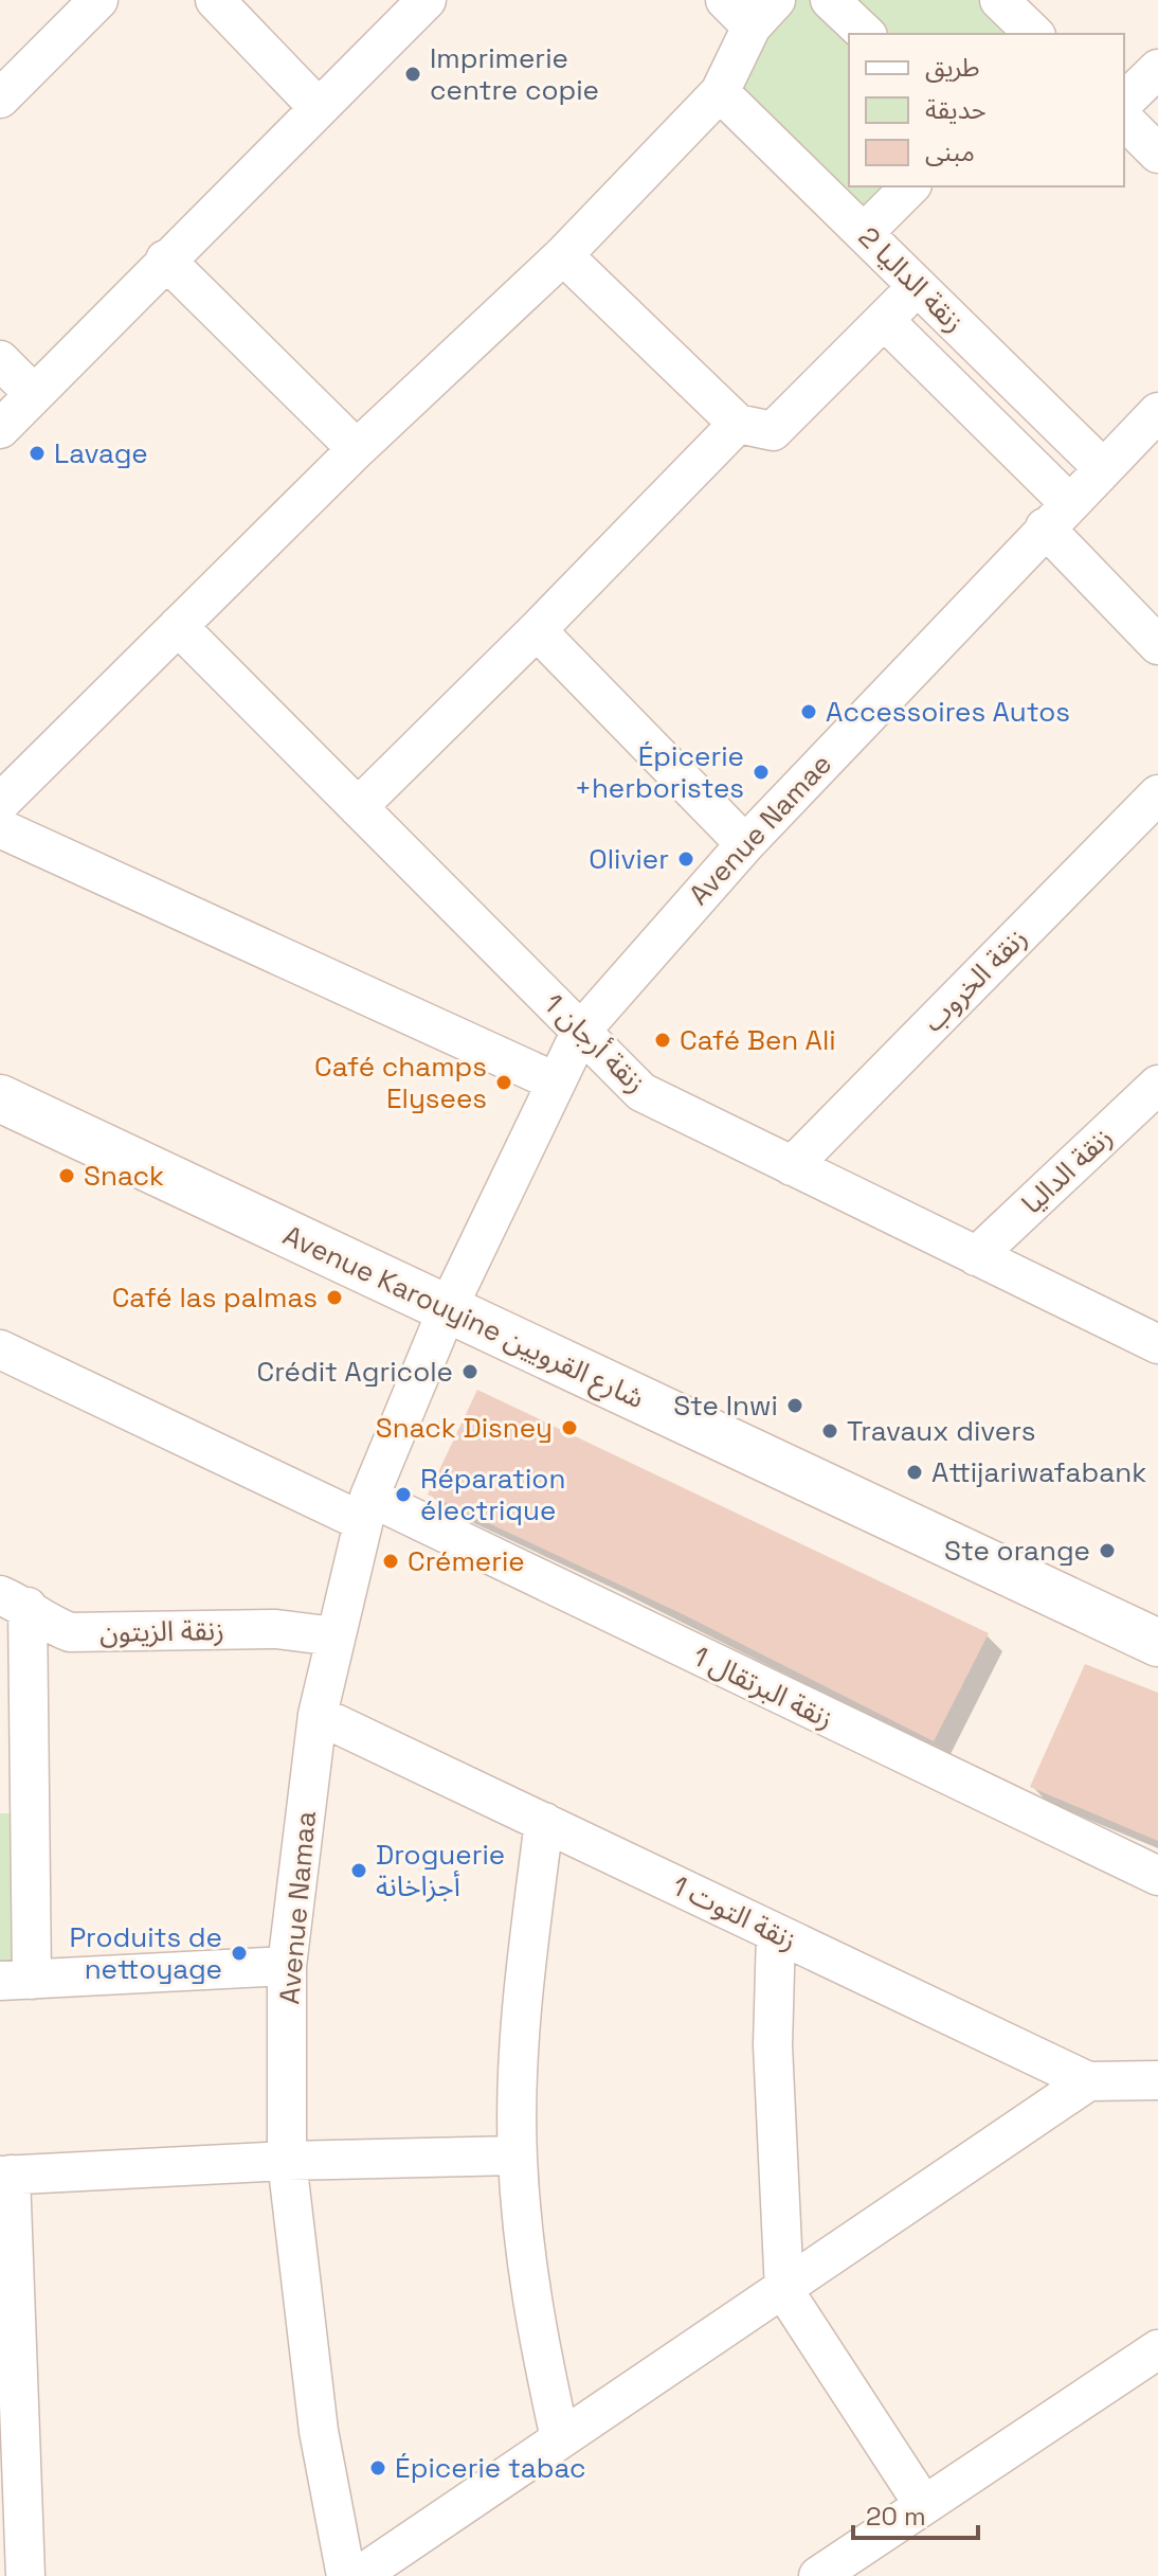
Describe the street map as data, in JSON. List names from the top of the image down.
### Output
{
  "streets": {
    "street": [
      "زنقة الداليا 2",
      "Avenue Namae",
      "زنقة الخروب",
      "زنقة أرجان 1",
      "زنقة الداليا",
      "Avenue Karouyine شارع القرويين",
      "زنقة الزيتون",
      "زنقة البرتقال 1",
      "Avenue Namaa",
      "زنقة التوت 1"
    ]
  },
  "crossings": [
    ["زنقة الداليا 2", "Avenue Namae"],
    ["Avenue Namae", "زنقة أرجان 1"],
    ["Avenue Namae", "Avenue Karouyine شارع القرويين"],
    ["Avenue Namae", "Avenue Namaa"],
    ["زنقة الخروب", "زنقة أرجان 1"],
    ["زنقة أرجان 1", "زنقة الداليا"],
    ["Avenue Karouyine شارع القرويين", "Avenue Namaa"],
    ["زنقة الزيتون", "Avenue Namaa"],
    ["زنقة البرتقال 1", "Avenue Namaa"],
    ["Avenue Namaa", "زنقة التوت 1"]
  ],
  "places": [
    "Imprimerie centre copie",
    "Lavage",
    "Accessoires Autos",
    "Épicerie +herboristes",
    "Olivier",
    "Café Ben Ali",
    "Café champs Elysees",
    "Snack",
    "Café las palmas",
    "Crédit Agricole",
    "Ste Inwi",
    "Snack Disney",
    "Travaux divers",
    "Attijariwafabank",
    "Réparation électrique",
    "Ste orange",
    "Crémerie",
    "Droguerie أجزاخانة",
    "Produits de nettoyage",
    "Épicerie tabac"
  ],
  "legend": ["طريق", "حديقة", "مبنى"],
  "scale_bar": "20 m"
}
